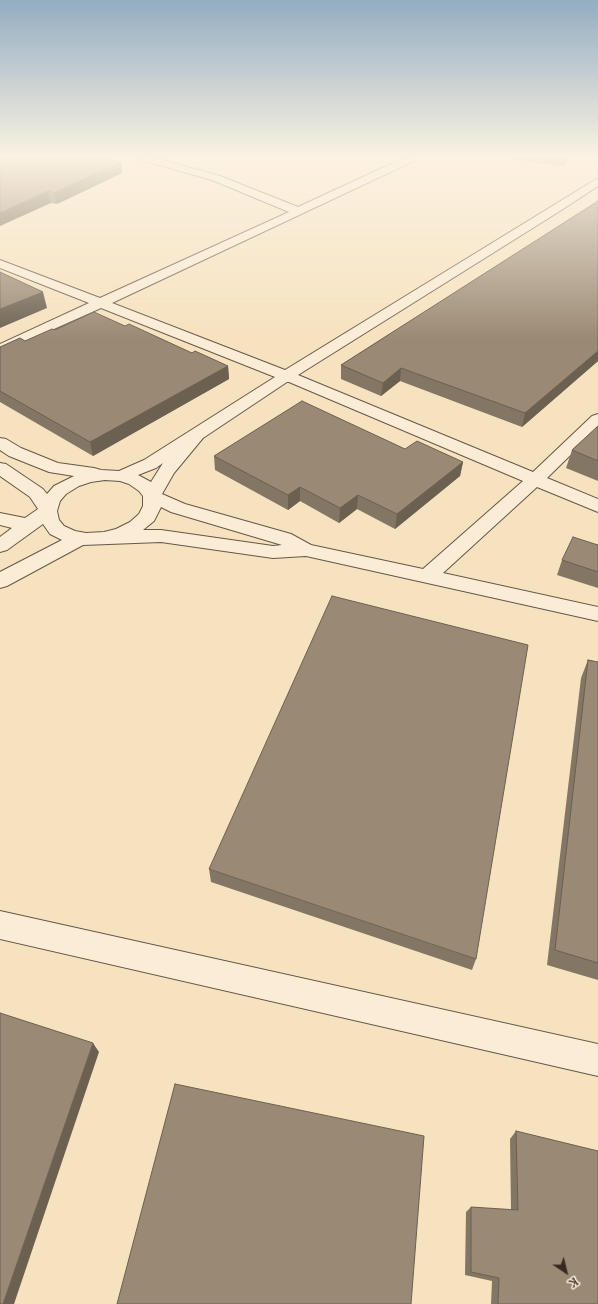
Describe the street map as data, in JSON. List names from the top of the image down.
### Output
{
  "north": "bottom right"
}
